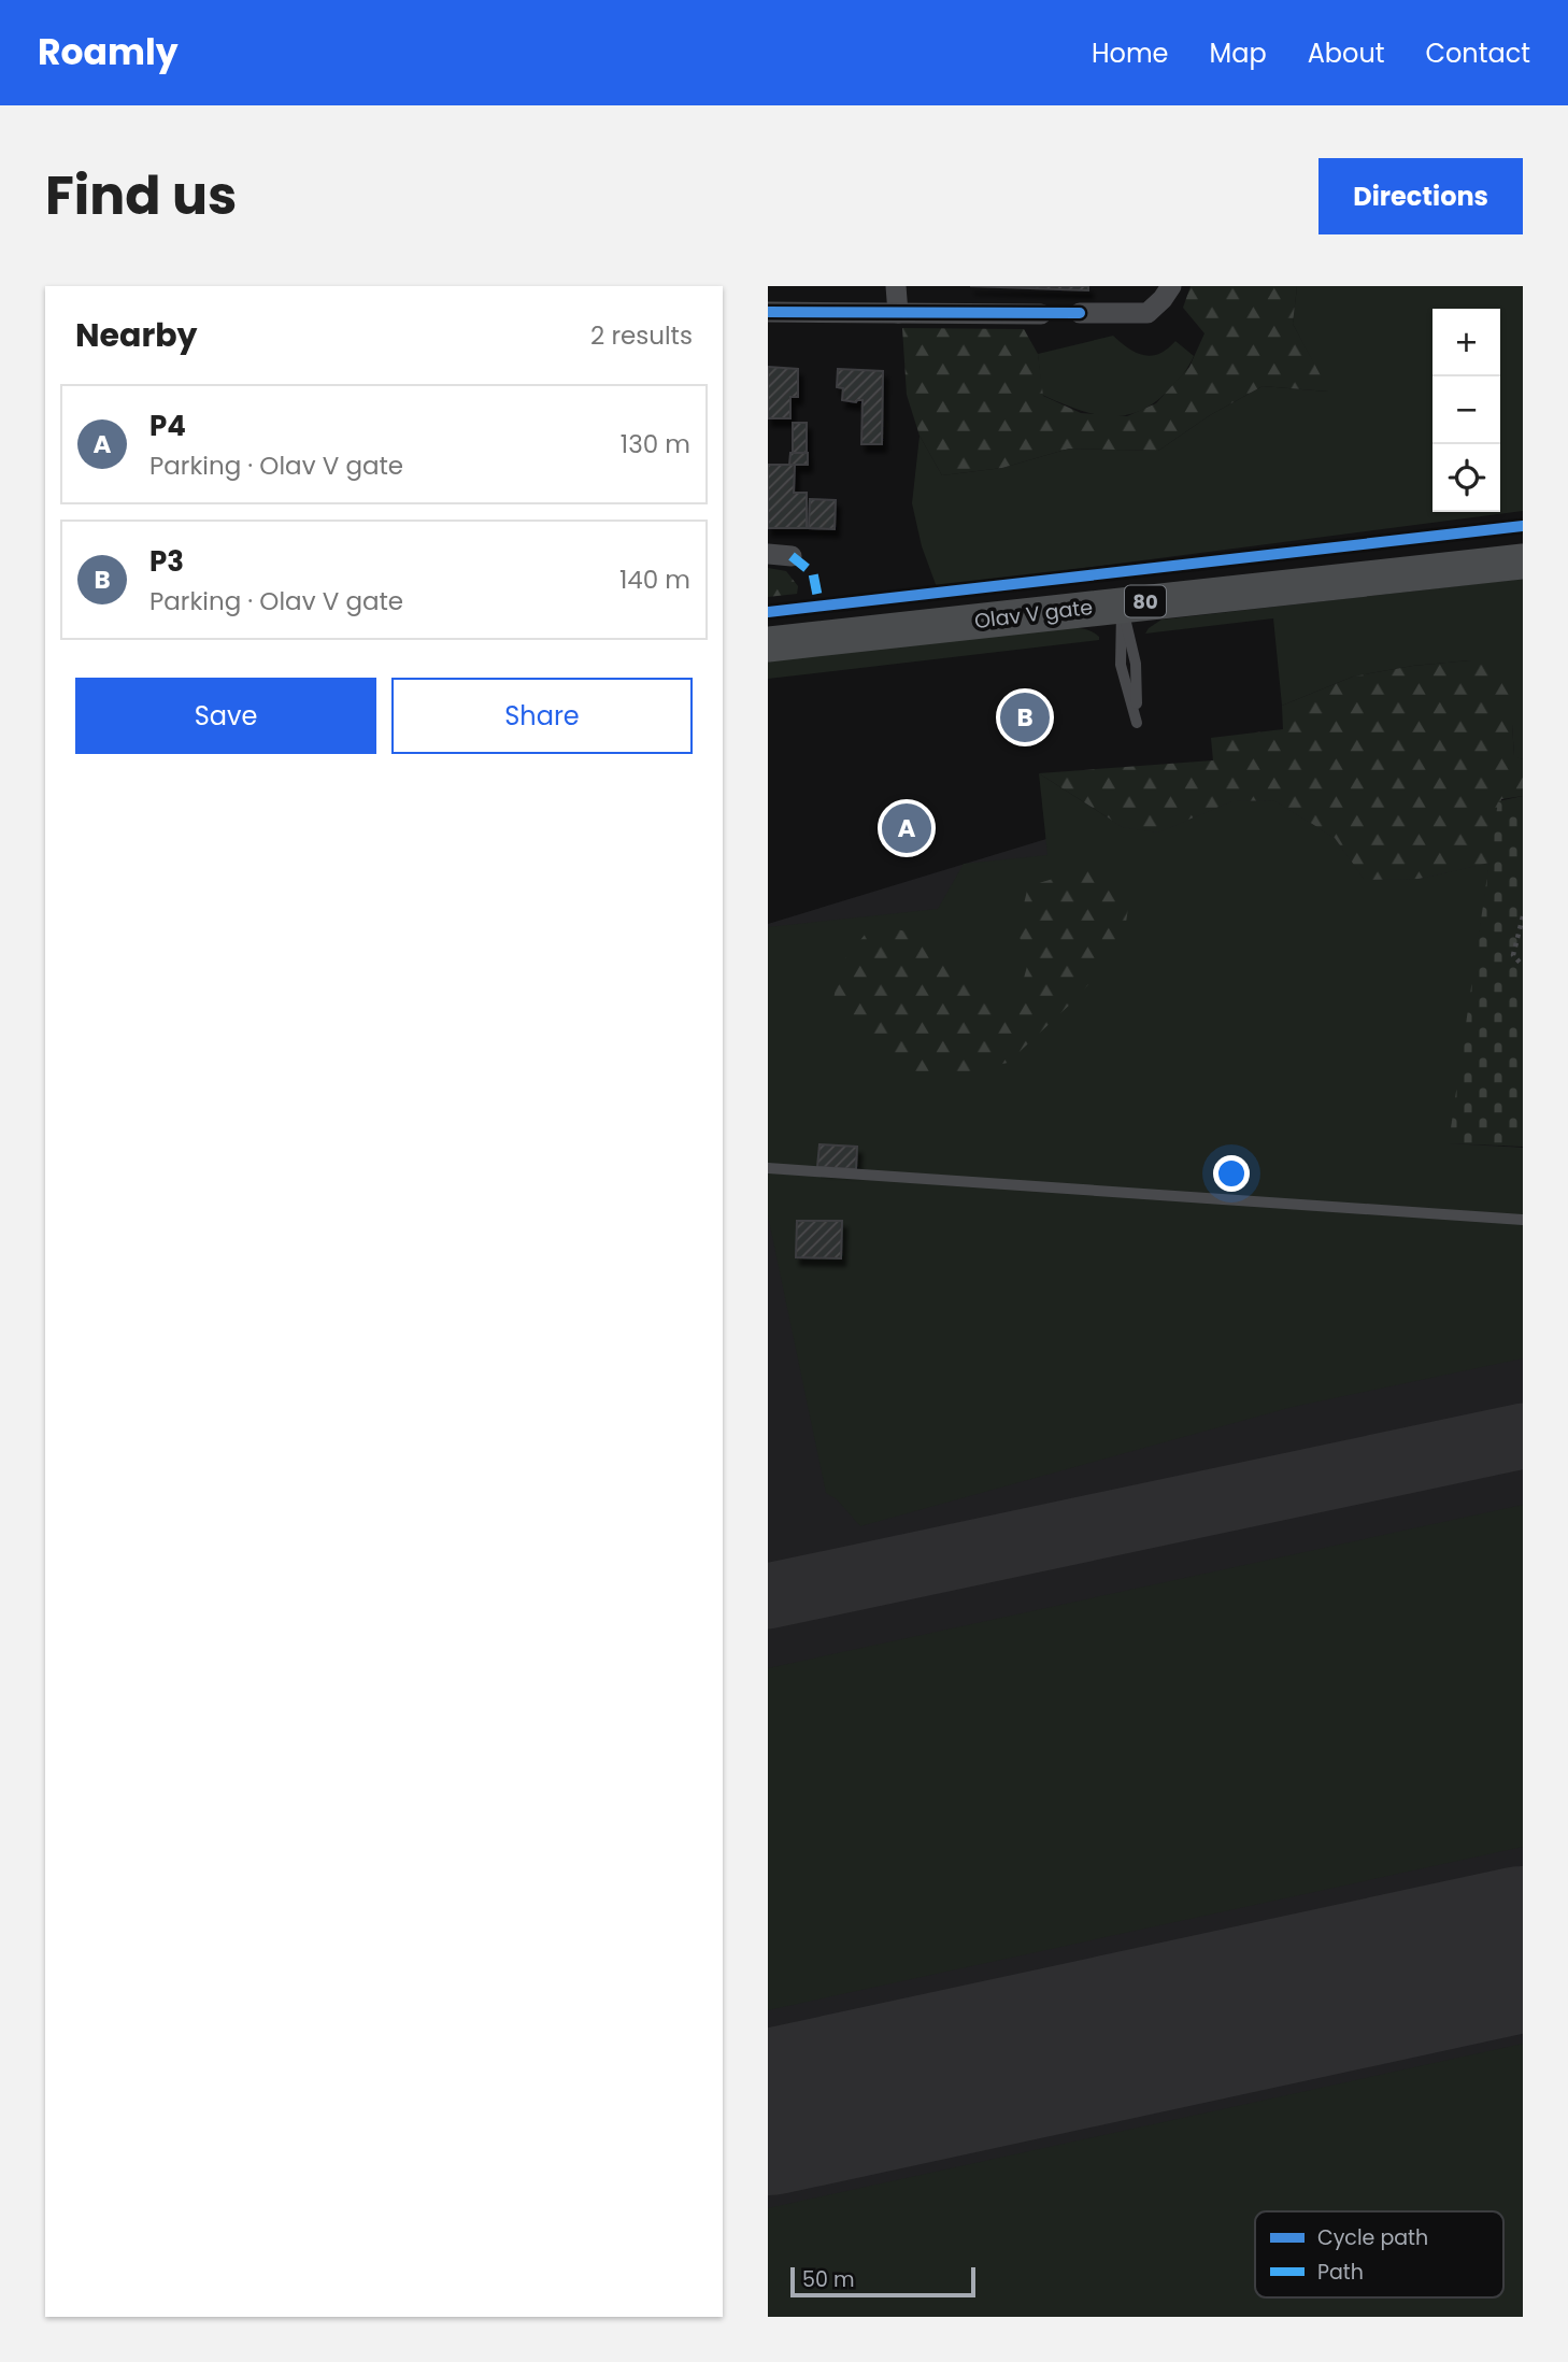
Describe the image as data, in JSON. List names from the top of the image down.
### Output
{
  "streets": {
    "highway": ["80", "Olav V gate"]
  },
  "legend": ["Cycle path", "Path"],
  "scale_bar": "50 m",
  "page": {
    "header": "Roamly",
    "nav": [
      "Home",
      "Map",
      "About",
      "Contact"
    ],
    "title": "Find us",
    "buttons": [
      "Directions",
      ["Save", "Share"]
    ],
    "heading": ["Nearby", "2 results"],
    "map_buttons": ["+", "−"],
    "list": [
      {
        "mark": "A",
        "name": "P4",
        "note": "Parking · Olav V gate",
        "value": "130 m"
      },
      {
        "mark": "B",
        "name": "P3",
        "note": "Parking · Olav V gate",
        "value": "140 m"
      }
    ],
    "pins": ["B", "A"],
    "scale": "50 m"
  }
}
